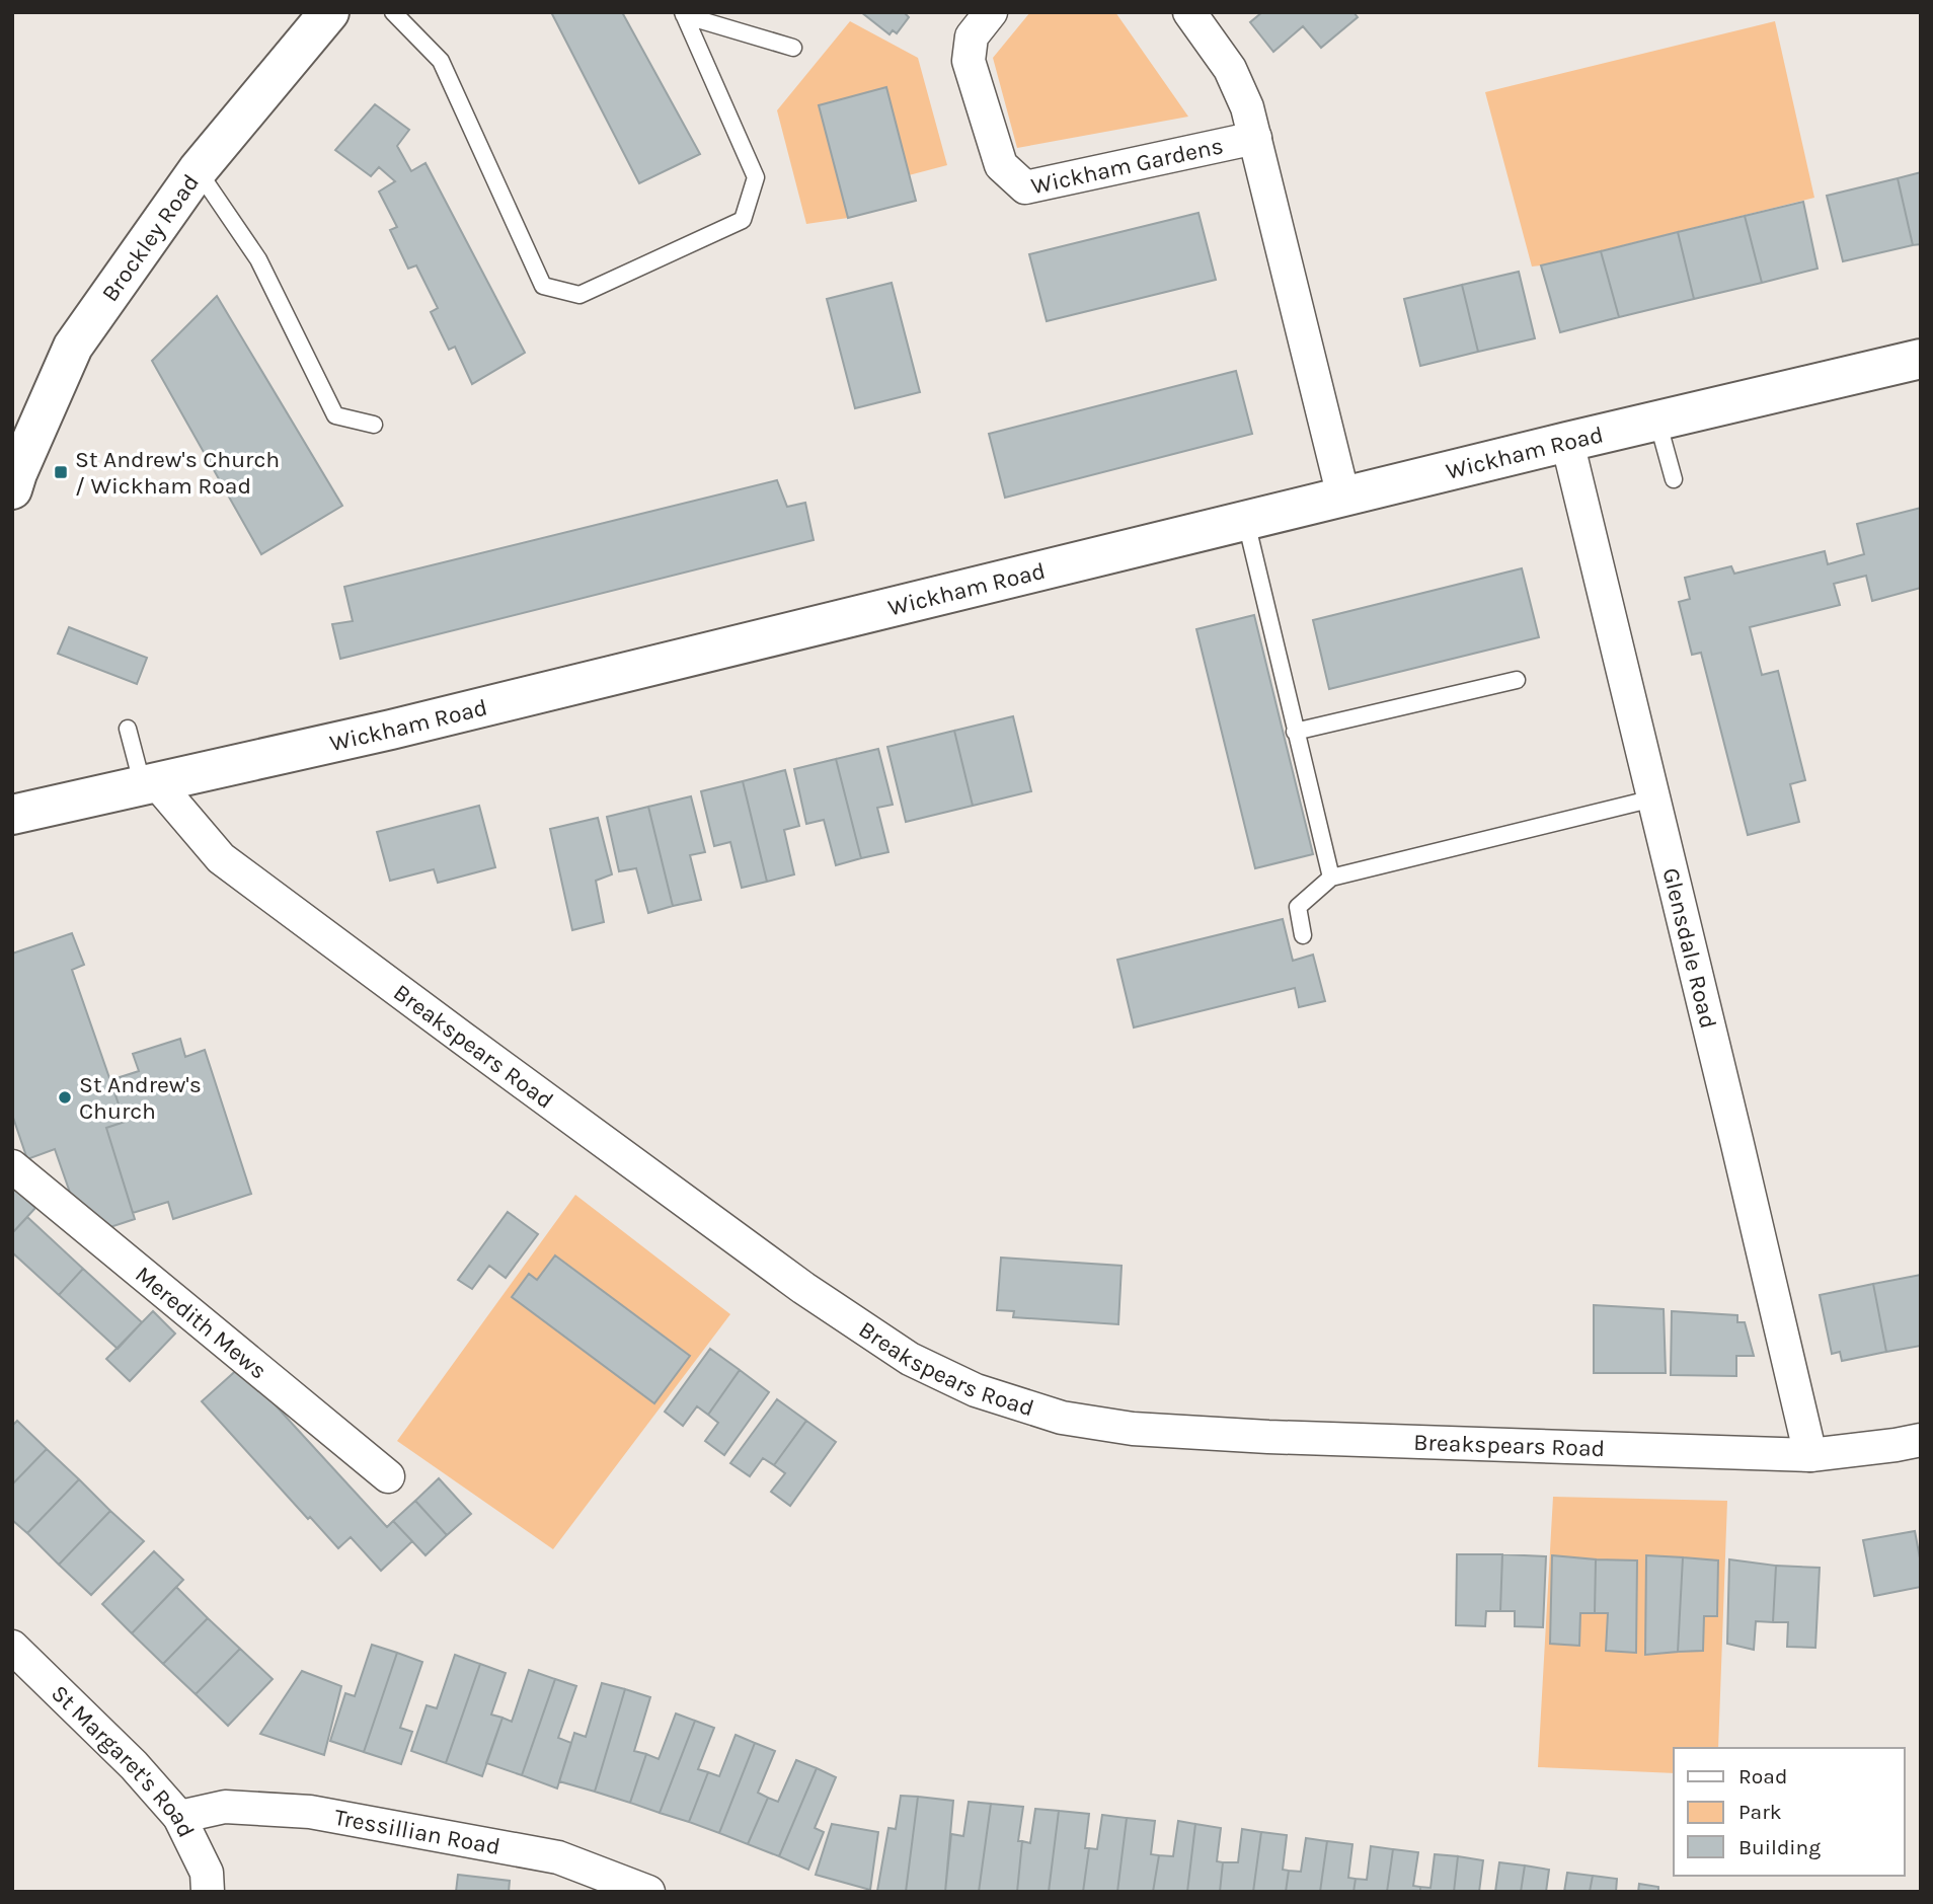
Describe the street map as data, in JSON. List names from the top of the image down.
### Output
{
  "streets": {
    "street": [
      "Wickham Gardens",
      "Brockley Road",
      "Wickham Road",
      "Glensdale Road",
      "Breakspears Road",
      "Meredith Mews",
      "St Margaret's Road",
      "Tressillian Road"
    ]
  },
  "crossings": [
    ["Wickham Gardens", "Wickham Road"],
    ["Wickham Road", "Glensdale Road"],
    ["Wickham Road", "Breakspears Road"],
    ["Glensdale Road", "Breakspears Road"],
    ["St Margaret's Road", "Tressillian Road"]
  ],
  "places": {
    "transit": ["St Andrew's Church / Wickham Road"],
    "other": ["St Andrew's Church"]
  },
  "legend": ["Road", "Park", "Building"]
}
